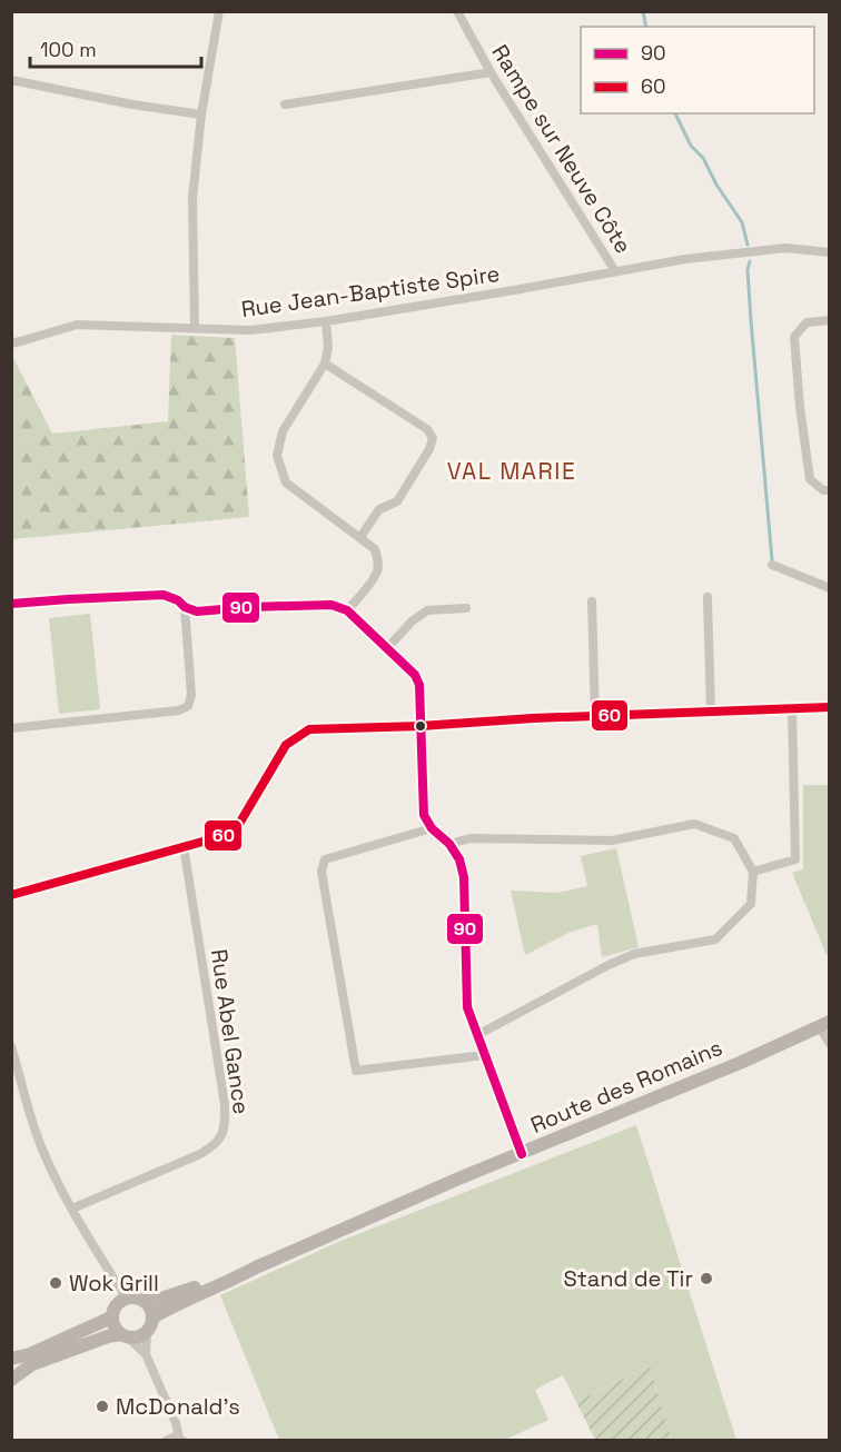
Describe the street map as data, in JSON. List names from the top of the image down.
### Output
{
  "streets": {
    "street": [
      "Rampe sur Neuve Côte",
      "Rue Jean-Baptiste Spire",
      "Rue Abel Gance",
      "Route des Romains"
    ]
  },
  "crossings": [
    ["Rampe sur Neuve Côte", "Rue Jean-Baptiste Spire"]
  ],
  "districts": ["VAL MARIE"],
  "places": ["Stand de Tir", "Wok Grill", "McDonald's"],
  "lines": ["transit line 90", "transit line 60"],
  "legend": ["90", "60"],
  "scale_bar": "100 m"
}
